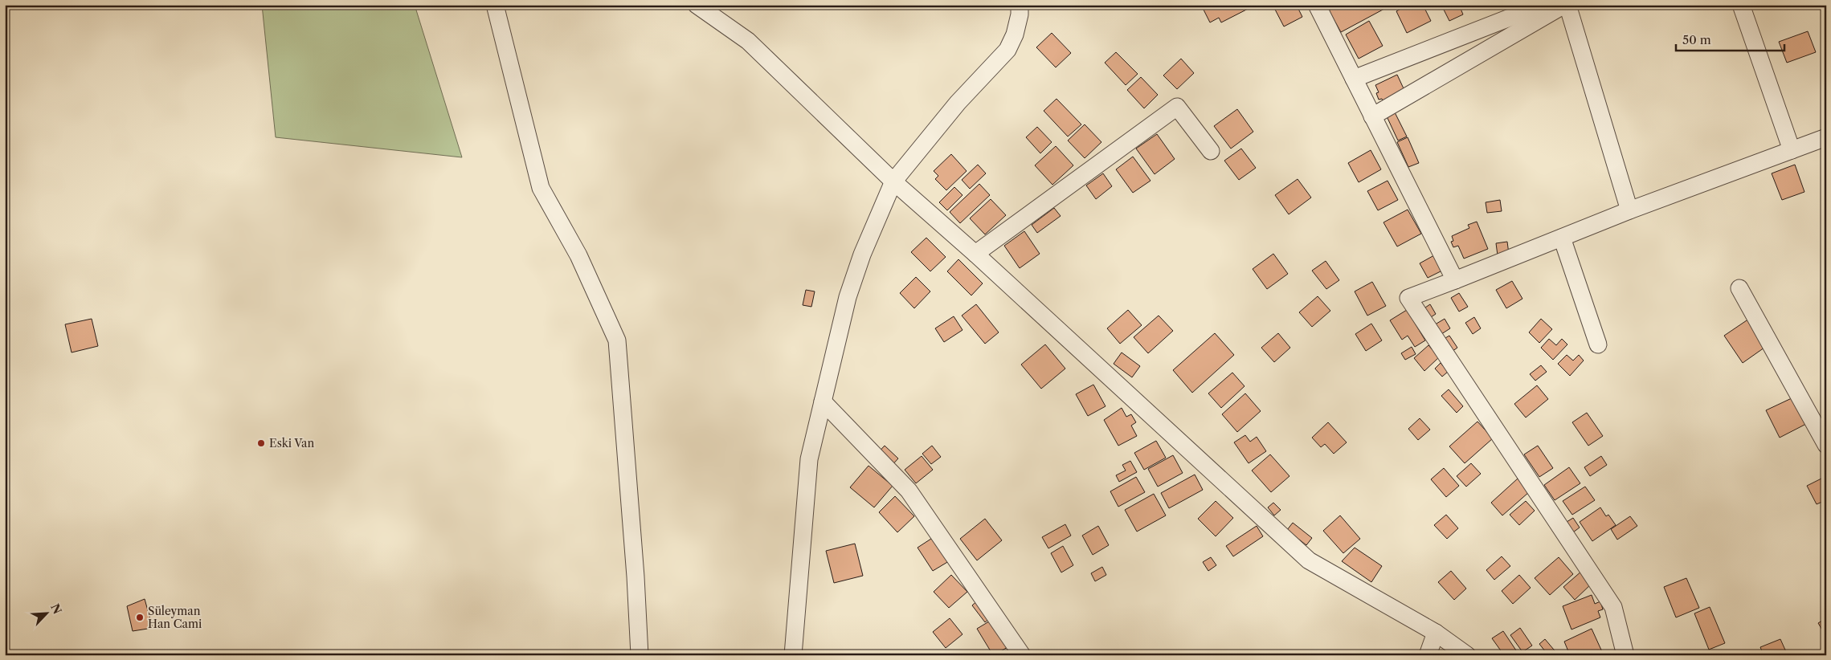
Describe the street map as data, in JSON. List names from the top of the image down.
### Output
{
  "places": ["Eski Van", "Süleyman Han Cami"],
  "scale_bar": "50 m",
  "north": "top right"
}
